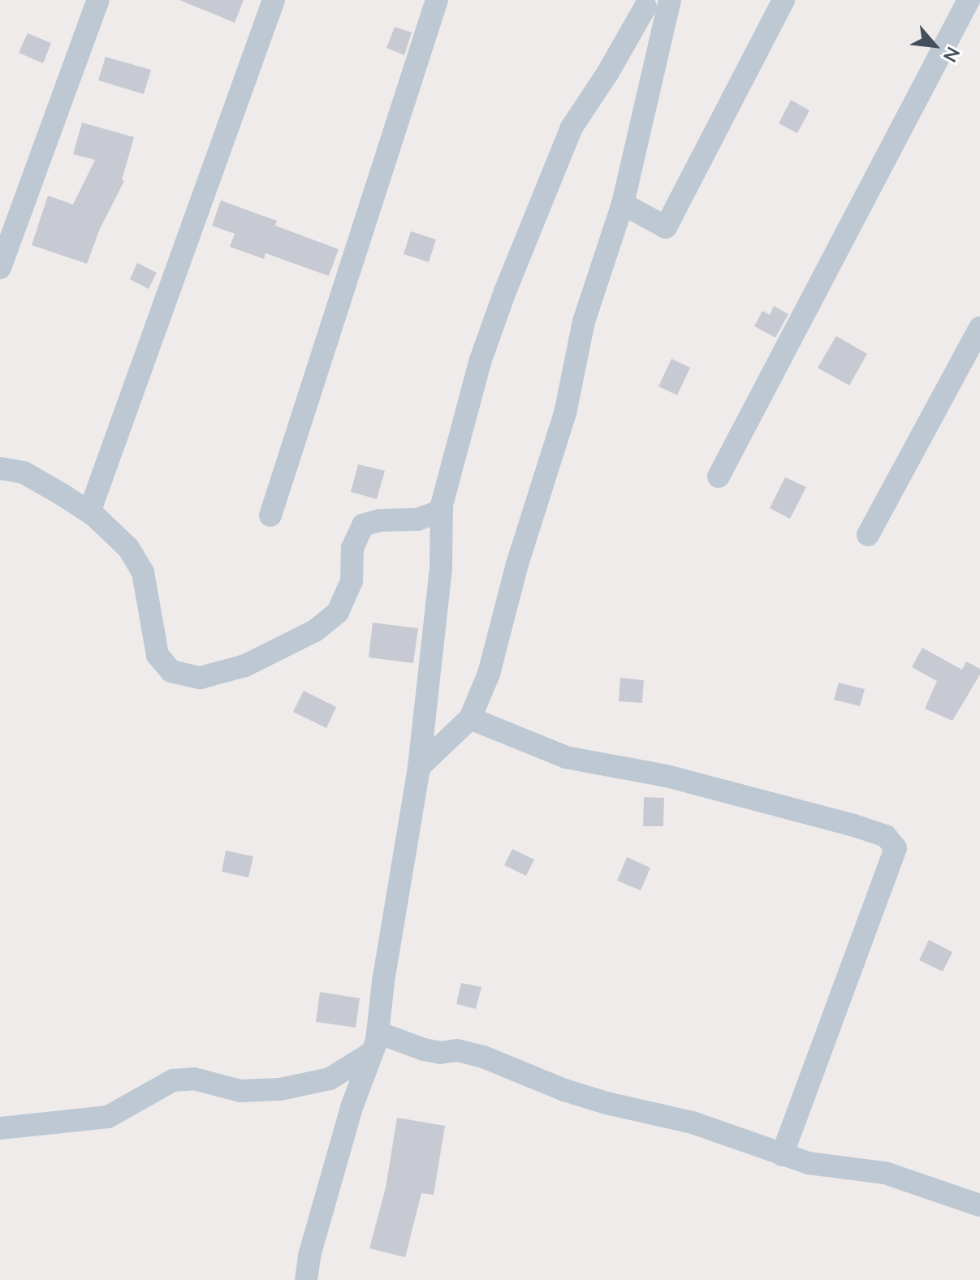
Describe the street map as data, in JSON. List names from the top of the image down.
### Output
{
  "north": "bottom right"
}
